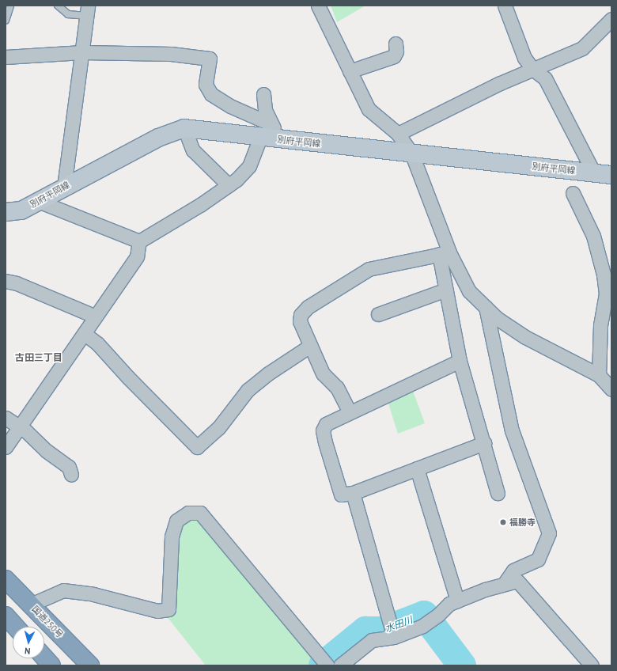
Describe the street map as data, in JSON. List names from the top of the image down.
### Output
{
  "streets": {
    "highway": ["国道250号"],
    "main road": ["別府平岡線"]
  },
  "districts": ["古田三丁目"],
  "water": ["水田川"],
  "places": ["福勝寺"],
  "north": "bottom"
}
